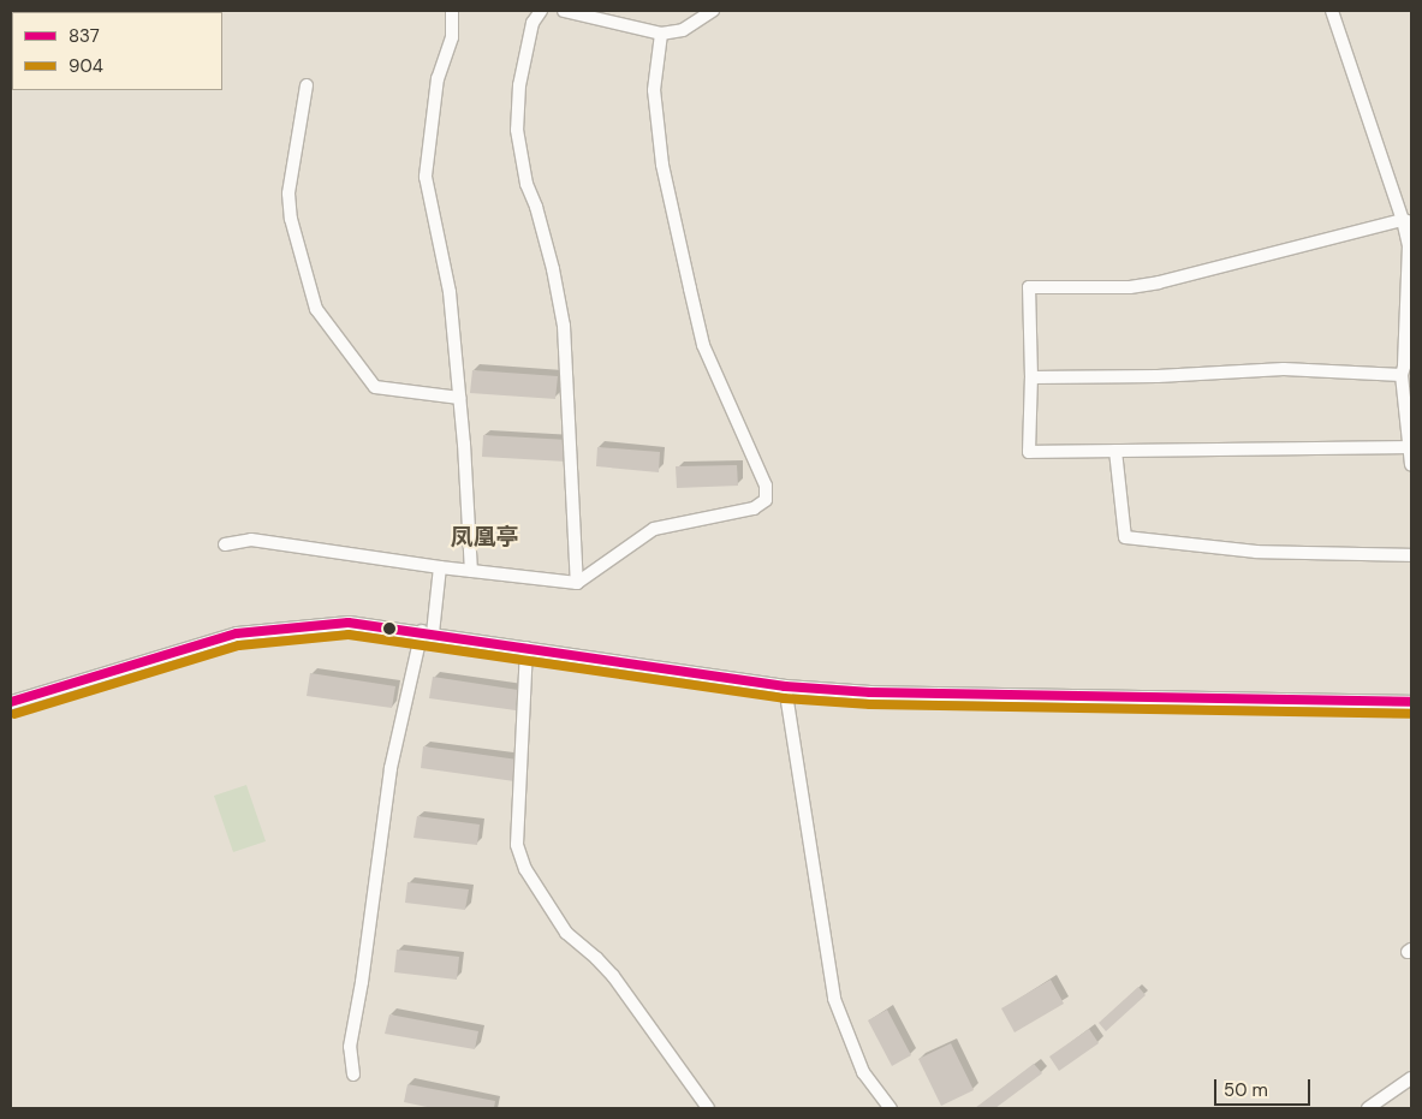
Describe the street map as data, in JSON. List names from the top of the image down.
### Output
{
  "districts": ["凤凰亭"],
  "lines": ["transit line 837", "transit line 904"],
  "legend": ["837", "904"],
  "scale_bar": "50 m"
}
